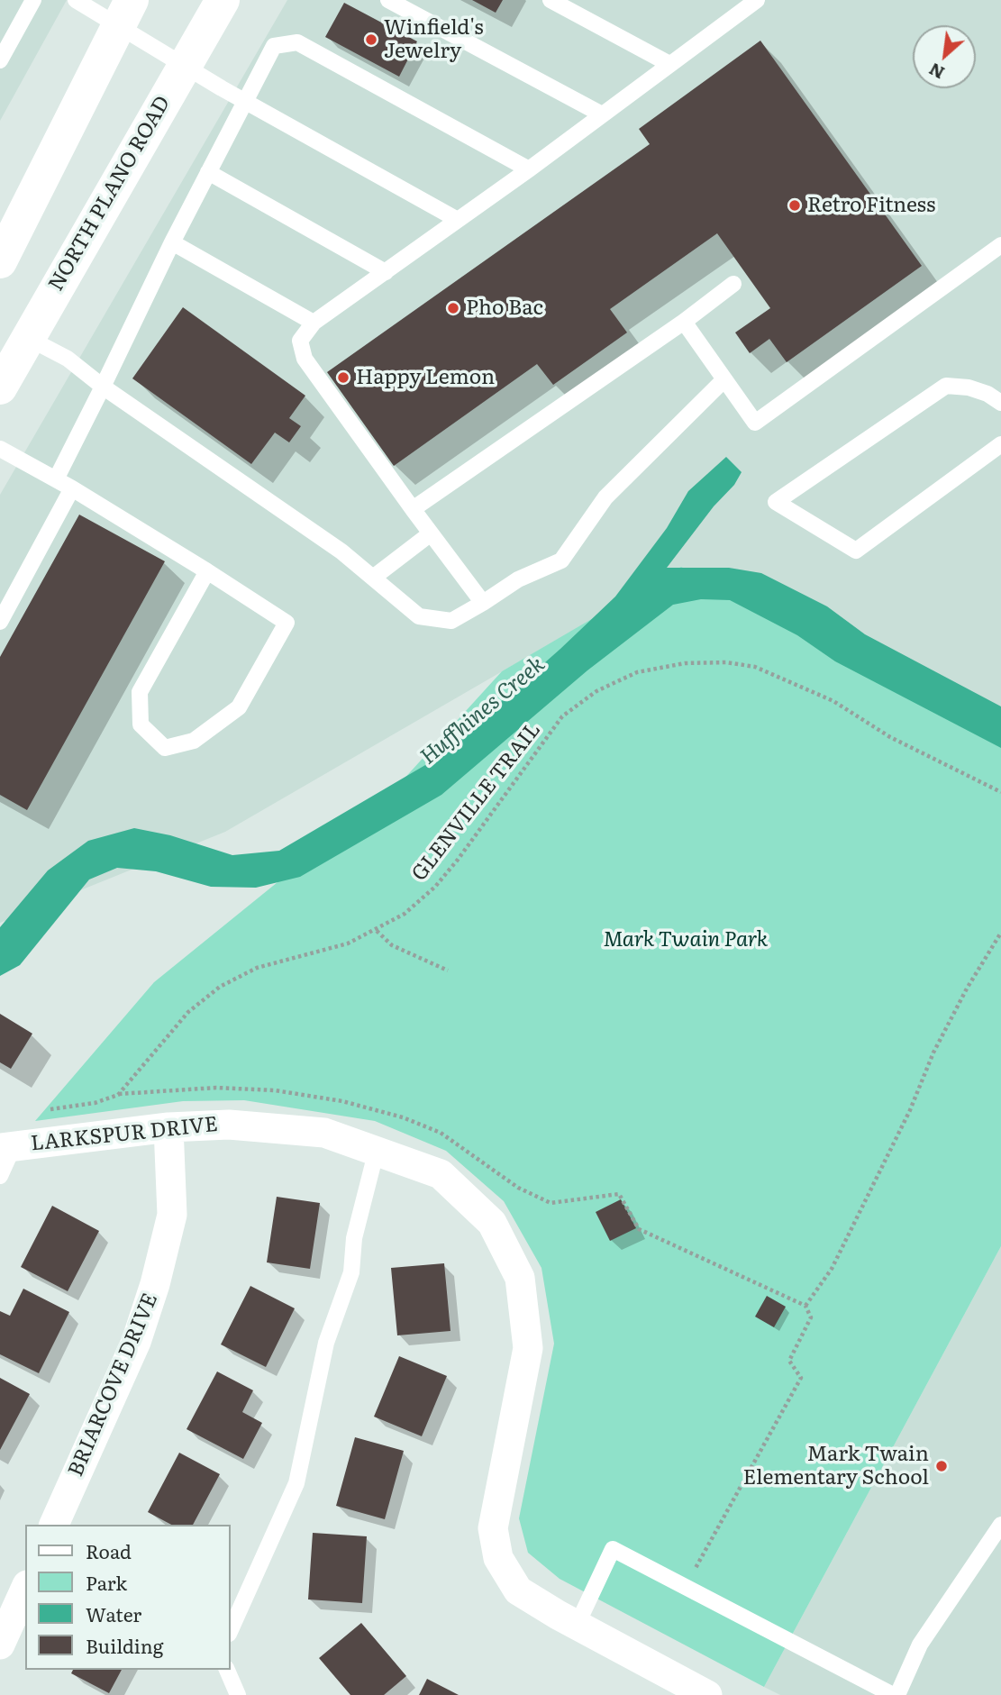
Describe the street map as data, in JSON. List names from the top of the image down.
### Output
{
  "streets": {
    "main road": ["NORTH PLANO ROAD"],
    "street": ["LARKSPUR DRIVE", "BRIARCOVE DRIVE"],
    "path": ["GLENVILLE TRAIL"]
  },
  "crossings": [
    ["LARKSPUR DRIVE", "BRIARCOVE DRIVE"]
  ],
  "water": ["Huffhines Creek"],
  "parks": ["Mark Twain Park"],
  "places": [
    "Winfield's Jewelry",
    "Retro Fitness",
    "Pho Bac",
    "Happy Lemon",
    "Mark Twain Elementary School"
  ],
  "legend": [
    "Road",
    "Park",
    "Water",
    "Building"
  ],
  "north": "bottom left"
}
